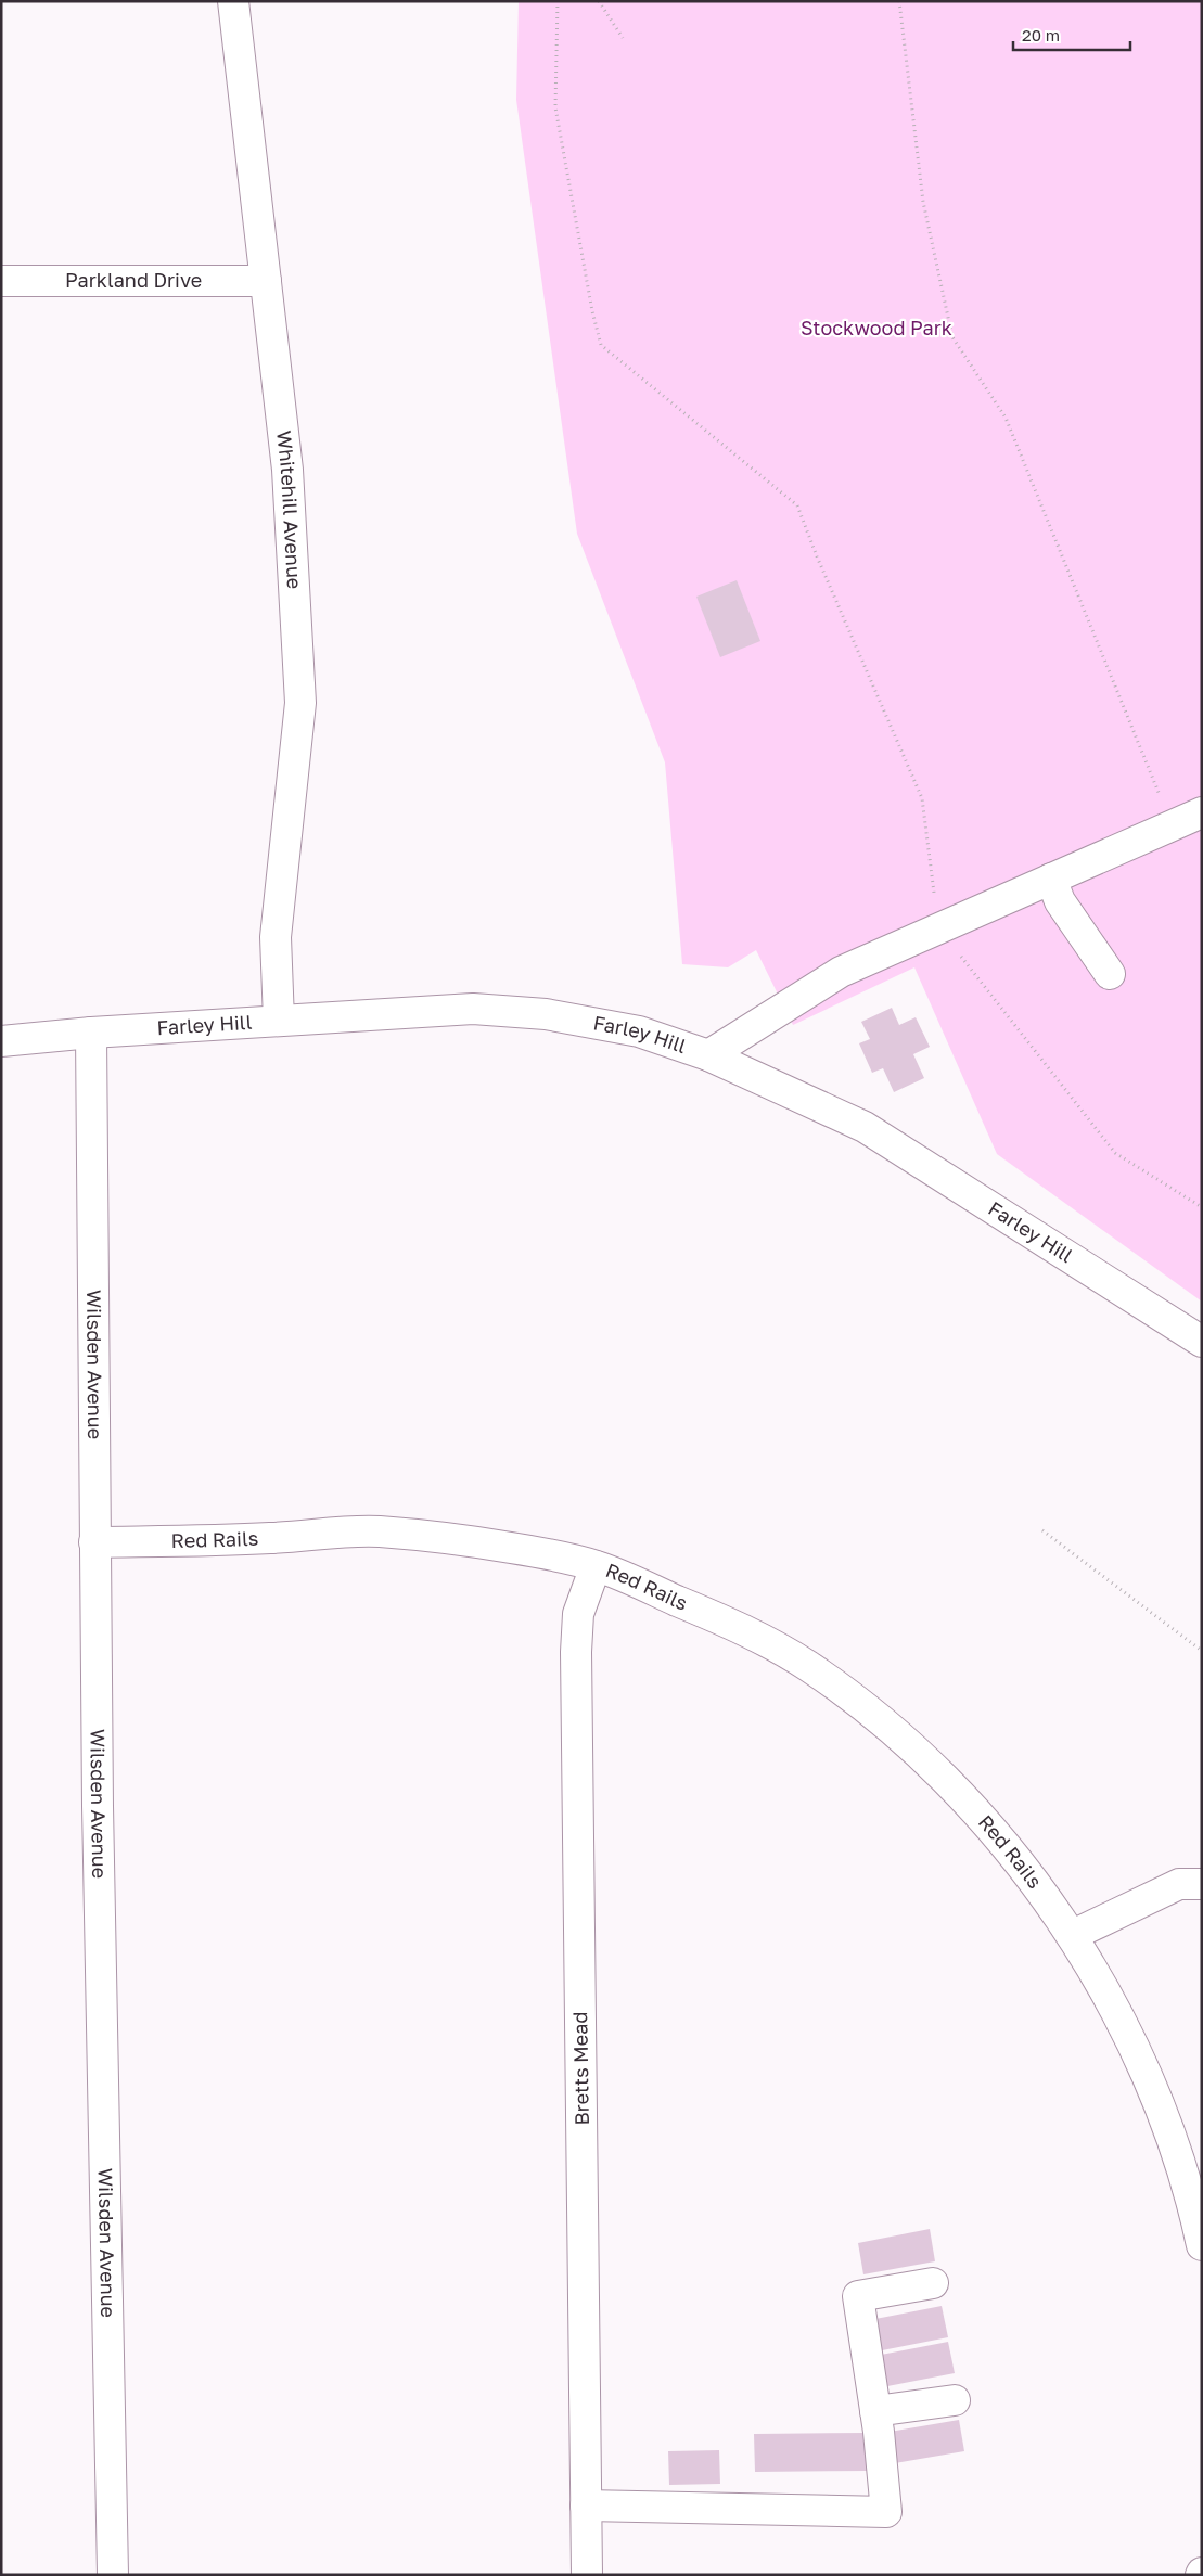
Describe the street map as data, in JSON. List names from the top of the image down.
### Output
{
  "streets": {
    "street": [
      "Parkland Drive",
      "Whitehill Avenue",
      "Farley Hill",
      "Wilsden Avenue",
      "Red Rails",
      "Bretts Mead"
    ]
  },
  "crossings": [
    ["Parkland Drive", "Whitehill Avenue"],
    ["Whitehill Avenue", "Farley Hill"],
    ["Farley Hill", "Wilsden Avenue"],
    ["Wilsden Avenue", "Red Rails"],
    ["Red Rails", "Bretts Mead"]
  ],
  "parks": ["Stockwood Park"],
  "scale_bar": "20 m"
}
